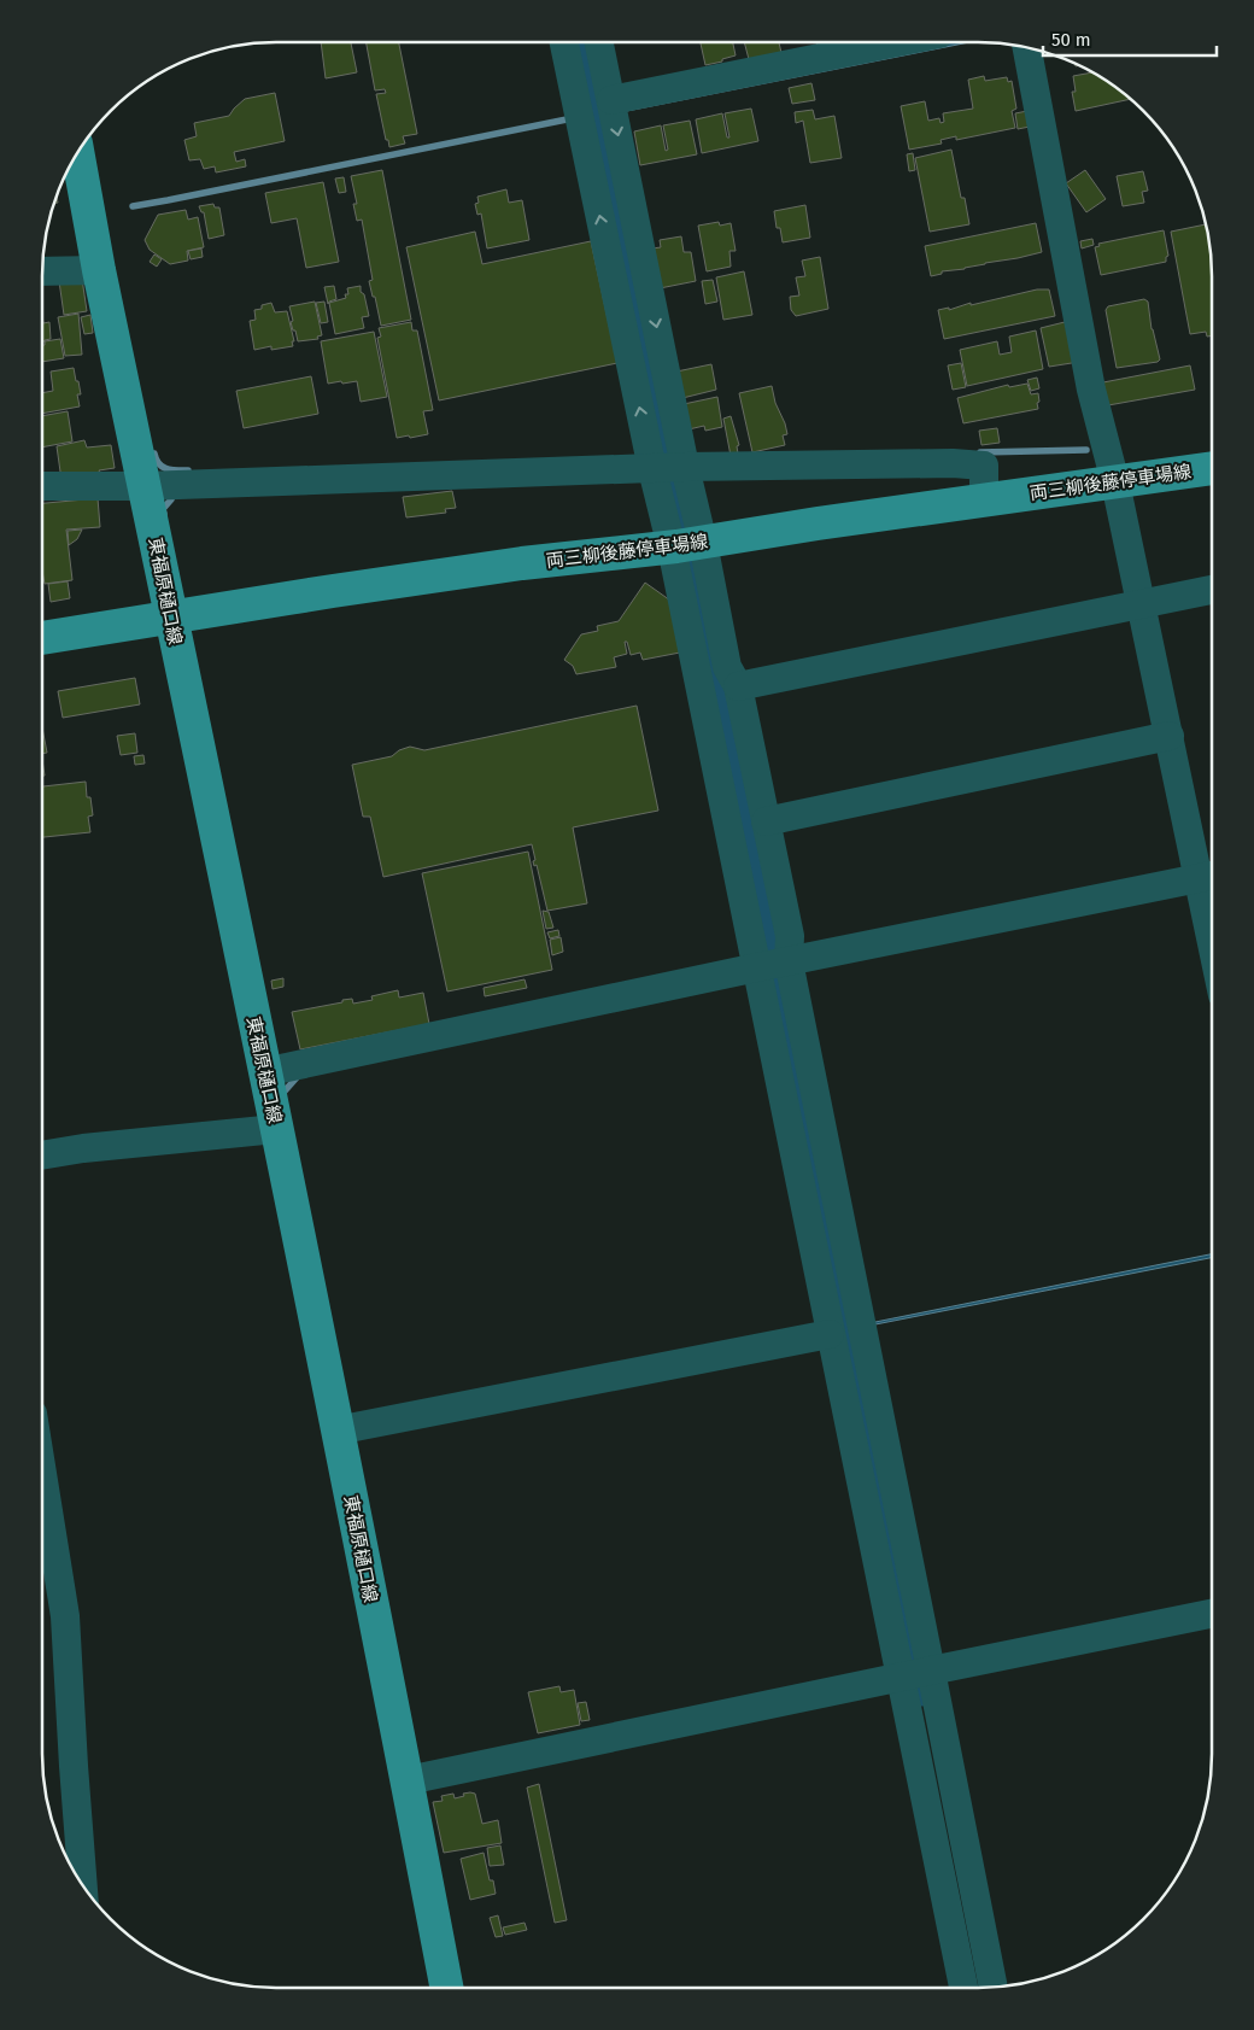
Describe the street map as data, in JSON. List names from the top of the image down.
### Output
{
  "streets": {
    "main road": ["両三柳後藤停車場線", "東福原樋口線"]
  },
  "crossings": [
    ["両三柳後藤停車場線", "東福原樋口線"]
  ],
  "scale_bar": "50 m"
}
